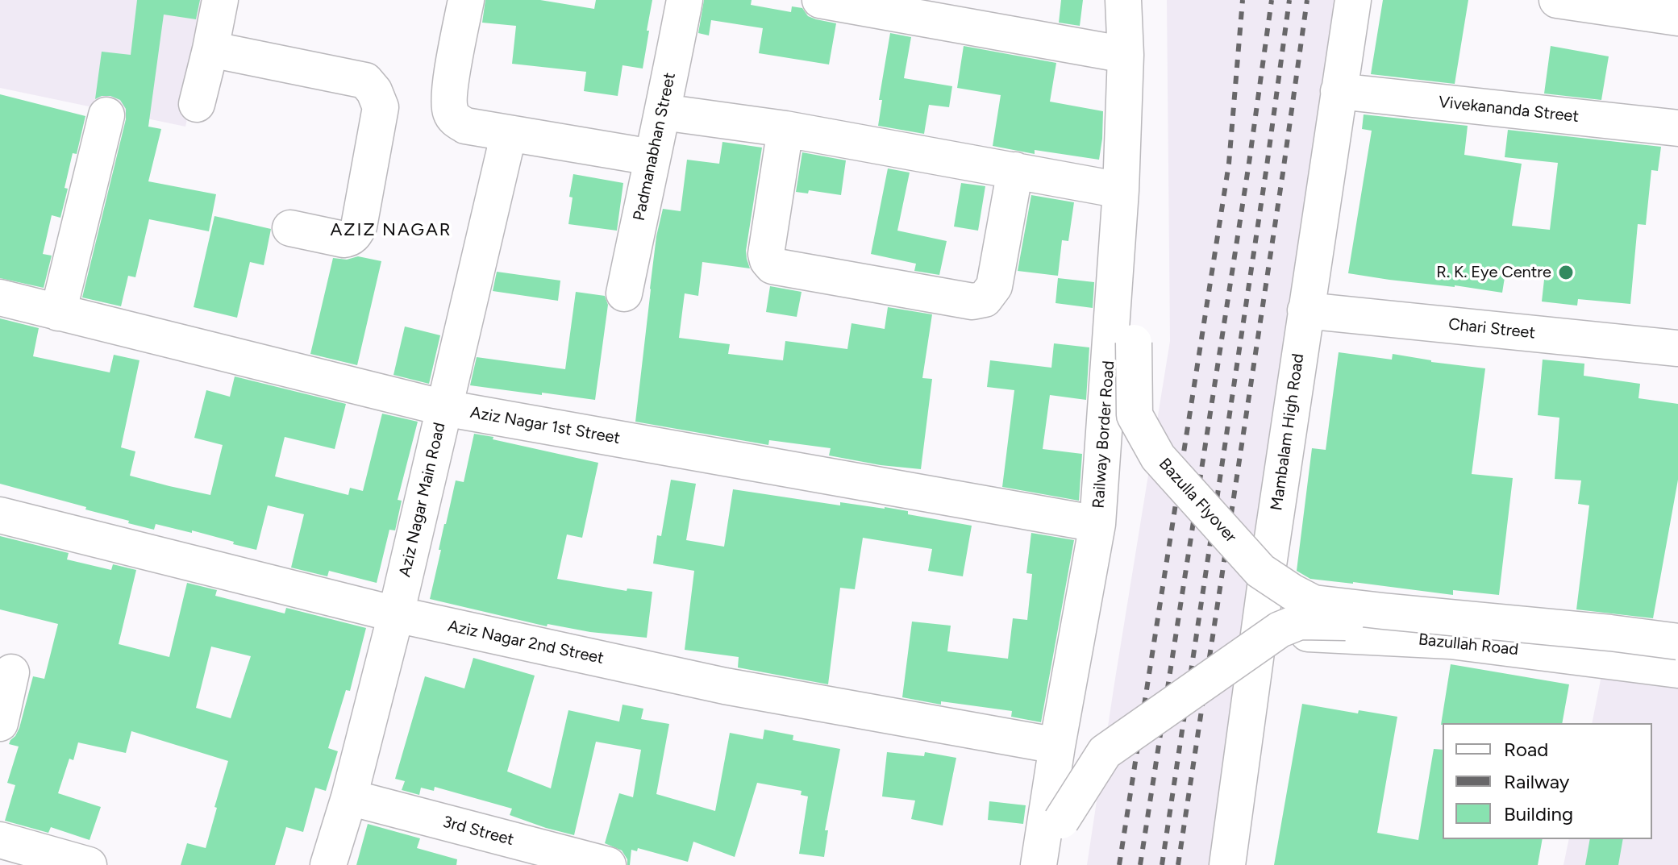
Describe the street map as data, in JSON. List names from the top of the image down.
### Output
{
  "streets": {
    "street": [
      "Vivekananda Street",
      "Padmanabhan Street",
      "Chari Street",
      "Aziz Nagar 1st Street",
      "Mambalam High Road",
      "Railway Border Road",
      "Aziz Nagar Main Road",
      "Bazulla Flyover",
      "Aziz Nagar 2nd Street",
      "Bazullah Road",
      "3rd Street"
    ]
  },
  "crossings": [
    ["Vivekananda Street", "Mambalam High Road"],
    ["Chari Street", "Mambalam High Road"],
    ["Aziz Nagar 1st Street", "Railway Border Road"],
    ["Aziz Nagar 1st Street", "Aziz Nagar Main Road"],
    ["Mambalam High Road", "Bazullah Road"],
    ["Railway Border Road", "Aziz Nagar 2nd Street"],
    ["Aziz Nagar Main Road", "Aziz Nagar 2nd Street"],
    ["Aziz Nagar Main Road", "3rd Street"]
  ],
  "districts": ["AZIZ NAGAR"],
  "places": ["R. K. Eye Centre"],
  "legend": ["Road", "Railway", "Building"]
}
